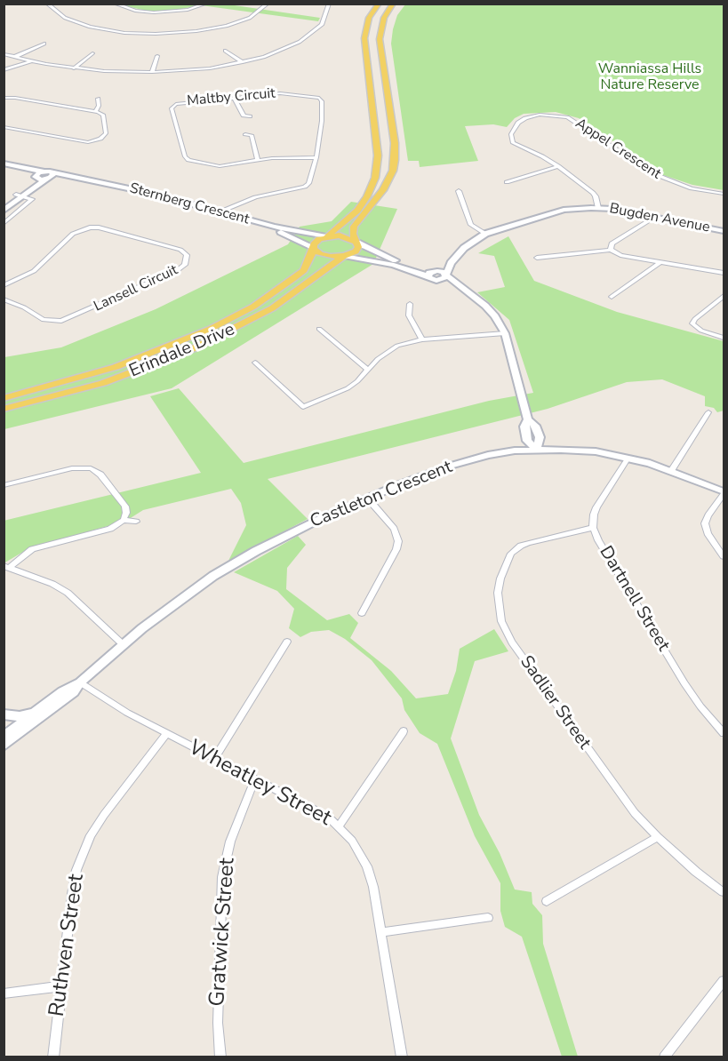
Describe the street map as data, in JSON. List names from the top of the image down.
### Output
{
  "streets": {
    "main road": ["Erindale Drive"],
    "street": [
      "Maltby Circuit",
      "Appel Crescent",
      "Sternberg Crescent",
      "Bugden Avenue",
      "Lansell Circuit",
      "Castleton Crescent",
      "Dartnell Street",
      "Sadlier Street",
      "Wheatley Street",
      "Gratwick Street",
      "Ruthven Street"
    ]
  },
  "crossings": [
    ["Maltby Circuit", "Sternberg Crescent"],
    ["Appel Crescent", "Bugden Avenue"],
    ["Sternberg Crescent", "Erindale Drive"],
    ["Castleton Crescent", "Dartnell Street"],
    ["Castleton Crescent", "Wheatley Street"],
    ["Dartnell Street", "Sadlier Street"],
    ["Wheatley Street", "Gratwick Street"],
    ["Wheatley Street", "Ruthven Street"]
  ],
  "parks": ["Wanniassa Hills Nature Reserve"]
}
